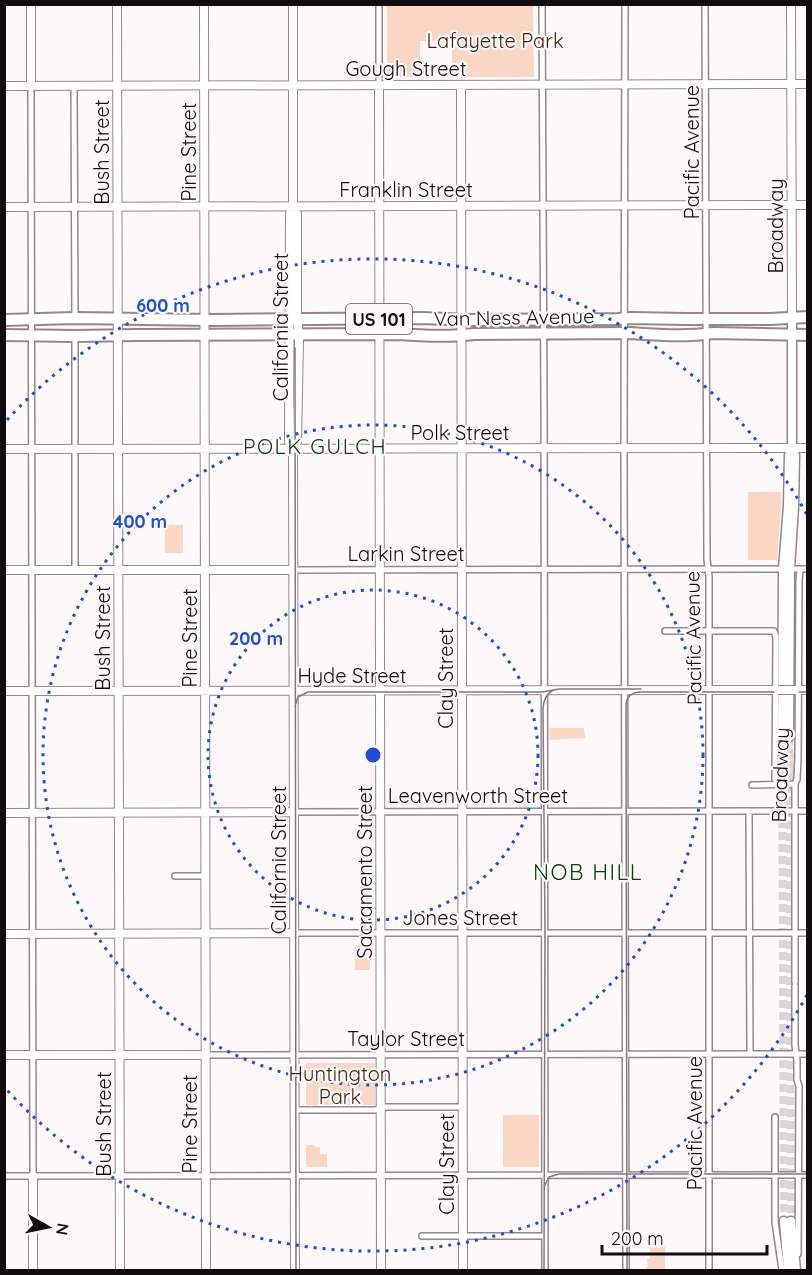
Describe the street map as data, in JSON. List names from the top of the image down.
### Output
{
  "streets": {
    "highway": ["Van Ness Avenue", "US 101"],
    "main road": ["Broadway"],
    "street": [
      "Gough Street",
      "Bush Street",
      "Pine Street",
      "Pacific Avenue",
      "Franklin Street",
      "California Street",
      "Polk Street",
      "Larkin Street",
      "Hyde Street",
      "Clay Street",
      "Leavenworth Street",
      "Sacramento Street",
      "Jones Street",
      "Taylor Street"
    ]
  },
  "crossings": [
    ["Gough Street", "Bush Street"],
    ["Gough Street", "Pine Street"],
    ["Gough Street", "Pacific Avenue"],
    ["Gough Street", "Broadway"],
    ["Gough Street", "California Street"],
    ["Gough Street", "Clay Street"],
    ["Gough Street", "Sacramento Street"],
    ["Bush Street", "Franklin Street"],
    ["Bush Street", "Van Ness Avenue"],
    ["Bush Street", "Polk Street"],
    ["Bush Street", "Larkin Street"],
    ["Bush Street", "Hyde Street"],
    ["Bush Street", "Leavenworth Street"],
    ["Bush Street", "Jones Street"],
    ["Bush Street", "Taylor Street"],
    ["Pine Street", "Franklin Street"],
    ["Pine Street", "Van Ness Avenue"],
    ["Pine Street", "Polk Street"],
    ["Pine Street", "Larkin Street"],
    ["Pine Street", "Hyde Street"],
    ["Pine Street", "Leavenworth Street"],
    ["Pine Street", "Jones Street"],
    ["Pine Street", "Taylor Street"],
    ["Pacific Avenue", "Franklin Street"],
    ["Pacific Avenue", "Broadway"],
    ["Pacific Avenue", "Van Ness Avenue"],
    ["Pacific Avenue", "Polk Street"],
    ["Pacific Avenue", "Larkin Street"],
    ["Pacific Avenue", "Hyde Street"],
    ["Pacific Avenue", "Leavenworth Street"],
    ["Pacific Avenue", "Jones Street"],
    ["Pacific Avenue", "Taylor Street"],
    ["Franklin Street", "Broadway"],
    ["Franklin Street", "California Street"],
    ["Franklin Street", "Clay Street"],
    ["Franklin Street", "Sacramento Street"],
    ["Broadway", "Van Ness Avenue"],
    ["Broadway", "Polk Street"],
    ["Broadway", "Larkin Street"],
    ["Broadway", "Hyde Street"],
    ["Broadway", "Leavenworth Street"],
    ["Broadway", "Jones Street"],
    ["Broadway", "Taylor Street"],
    ["Van Ness Avenue", "California Street"],
    ["Van Ness Avenue", "Clay Street"],
    ["Van Ness Avenue", "Sacramento Street"],
    ["California Street", "Polk Street"],
    ["California Street", "Larkin Street"],
    ["California Street", "Hyde Street"],
    ["California Street", "Leavenworth Street"],
    ["California Street", "Jones Street"],
    ["California Street", "Taylor Street"],
    ["Polk Street", "Clay Street"],
    ["Polk Street", "Sacramento Street"],
    ["Larkin Street", "Clay Street"],
    ["Larkin Street", "Sacramento Street"],
    ["Hyde Street", "Clay Street"],
    ["Hyde Street", "Sacramento Street"],
    ["Clay Street", "Leavenworth Street"],
    ["Clay Street", "Jones Street"],
    ["Clay Street", "Taylor Street"],
    ["Leavenworth Street", "Sacramento Street"],
    ["Sacramento Street", "Jones Street"],
    ["Sacramento Street", "Taylor Street"]
  ],
  "districts": ["POLK GULCH", "NOB HILL"],
  "parks": ["Lafayette Park", "Huntington Park"],
  "scale_bar": "200 m",
  "north": "right",
  "rings": ["600 m", "400 m", "200 m"]
}
